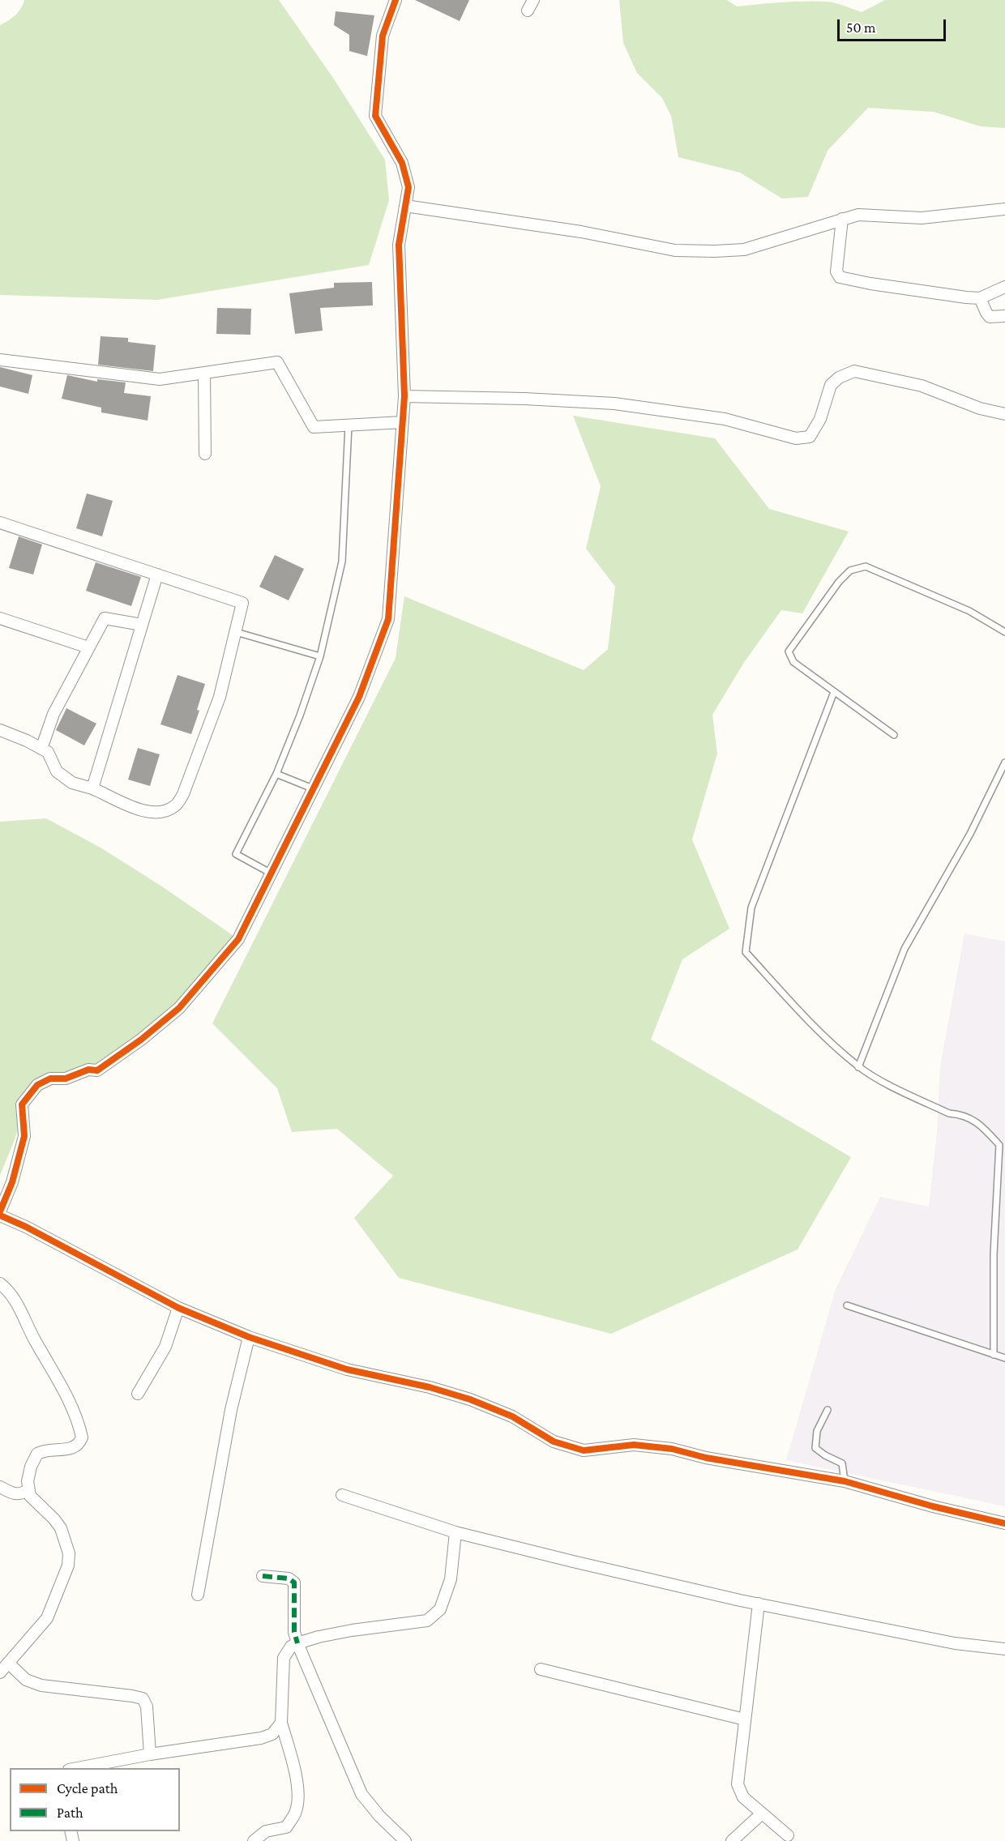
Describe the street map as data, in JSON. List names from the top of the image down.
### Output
{
  "legend": ["Cycle path", "Path"],
  "scale_bar": "50 m"
}
